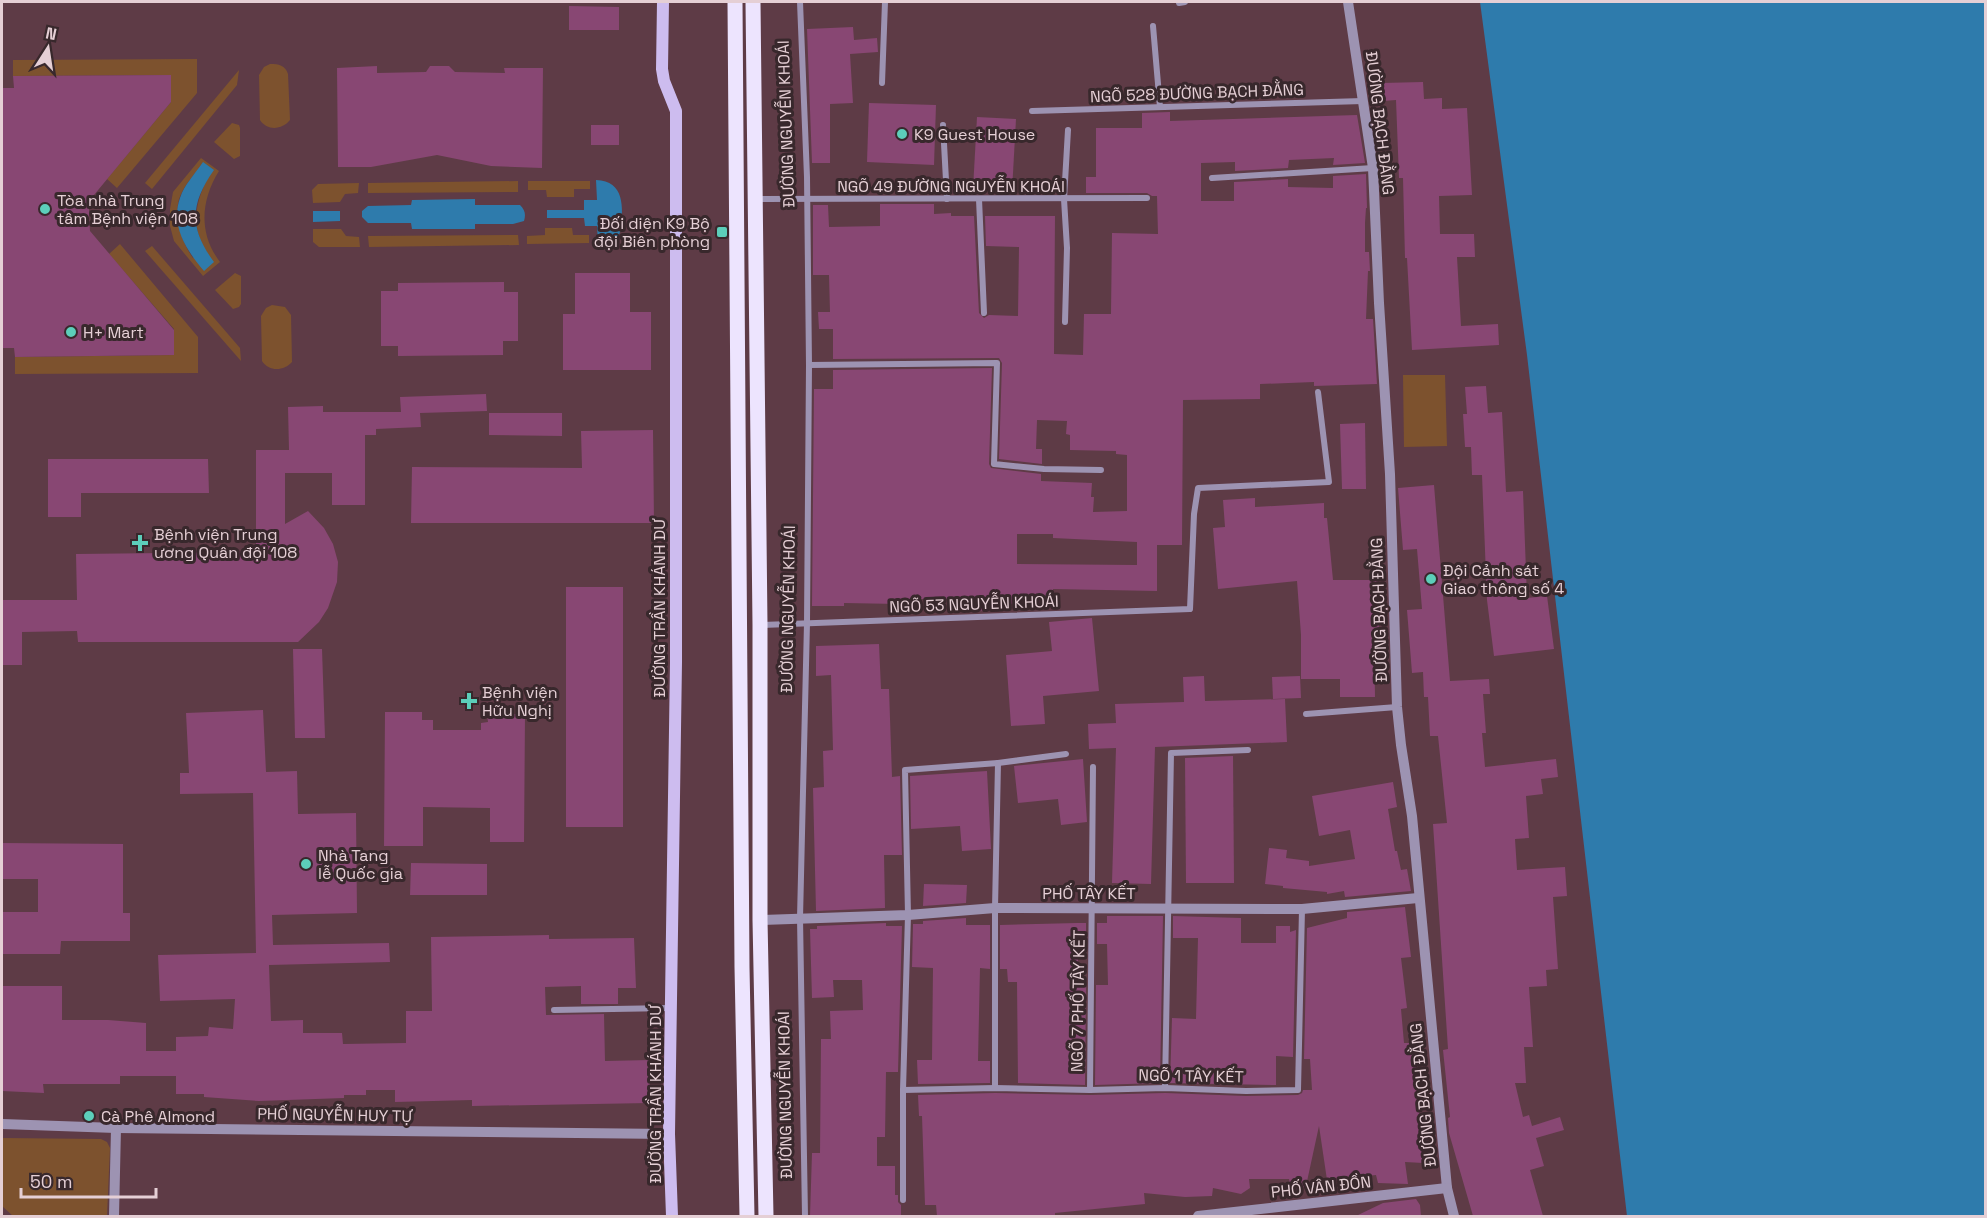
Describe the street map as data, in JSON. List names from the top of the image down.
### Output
{
  "streets": {
    "main road": ["ĐƯỜNG NGUYỄN KHOÁI", "ĐƯỜNG TRẦN KHÁNH DƯ"],
    "street": [
      "NGÕ 528 ĐƯỜNG BẠCH ĐẰNG",
      "ĐƯỜNG BẠCH ĐẰNG",
      "NGÕ 49 ĐƯỜNG NGUYỄN KHOÁI",
      "NGÕ 53 NGUYỄN KHOÁI",
      "PHỐ TÂY KẾT",
      "NGÕ 7 PHỐ TÂY KẾT",
      "NGÕ 1 TÂY KẾT",
      "PHỐ NGUYỄN HUY TỰ",
      "PHỐ VÂN ĐỒN"
    ]
  },
  "crossings": [
    ["NGÕ 528 ĐƯỜNG BẠCH ĐẰNG", "ĐƯỜNG BẠCH ĐẰNG"],
    ["ĐƯỜNG BẠCH ĐẰNG", "PHỐ TÂY KẾT"],
    ["ĐƯỜNG BẠCH ĐẰNG", "PHỐ VÂN ĐỒN"],
    ["ĐƯỜNG NGUYỄN KHOÁI", "NGÕ 49 ĐƯỜNG NGUYỄN KHOÁI"],
    ["ĐƯỜNG NGUYỄN KHOÁI", "NGÕ 53 NGUYỄN KHOÁI"],
    ["ĐƯỜNG NGUYỄN KHOÁI", "PHỐ TÂY KẾT"],
    ["ĐƯỜNG TRẦN KHÁNH DƯ", "PHỐ NGUYỄN HUY TỰ"],
    ["PHỐ TÂY KẾT", "NGÕ 7 PHỐ TÂY KẾT"],
    ["PHỐ TÂY KẾT", "NGÕ 1 TÂY KẾT"],
    ["NGÕ 7 PHỐ TÂY KẾT", "NGÕ 1 TÂY KẾT"]
  ],
  "places": {
    "other": [
      "K9 Guest House",
      "Tòa nhà Trung tâm Bệnh viện 108",
      "H+ Mart",
      "Đội Cảnh sát Giao thông số 4",
      "Nhà Tang lễ Quốc gia",
      "Cà Phê Almond"
    ],
    "transit": ["Đối diện K9 Bộ đội Biên phòng"],
    "health": ["Bệnh viện Trung ương Quân đội 108", "Bệnh viện Hữu Nghị"]
  },
  "scale_bar": "50 m",
  "north": "top"
}
